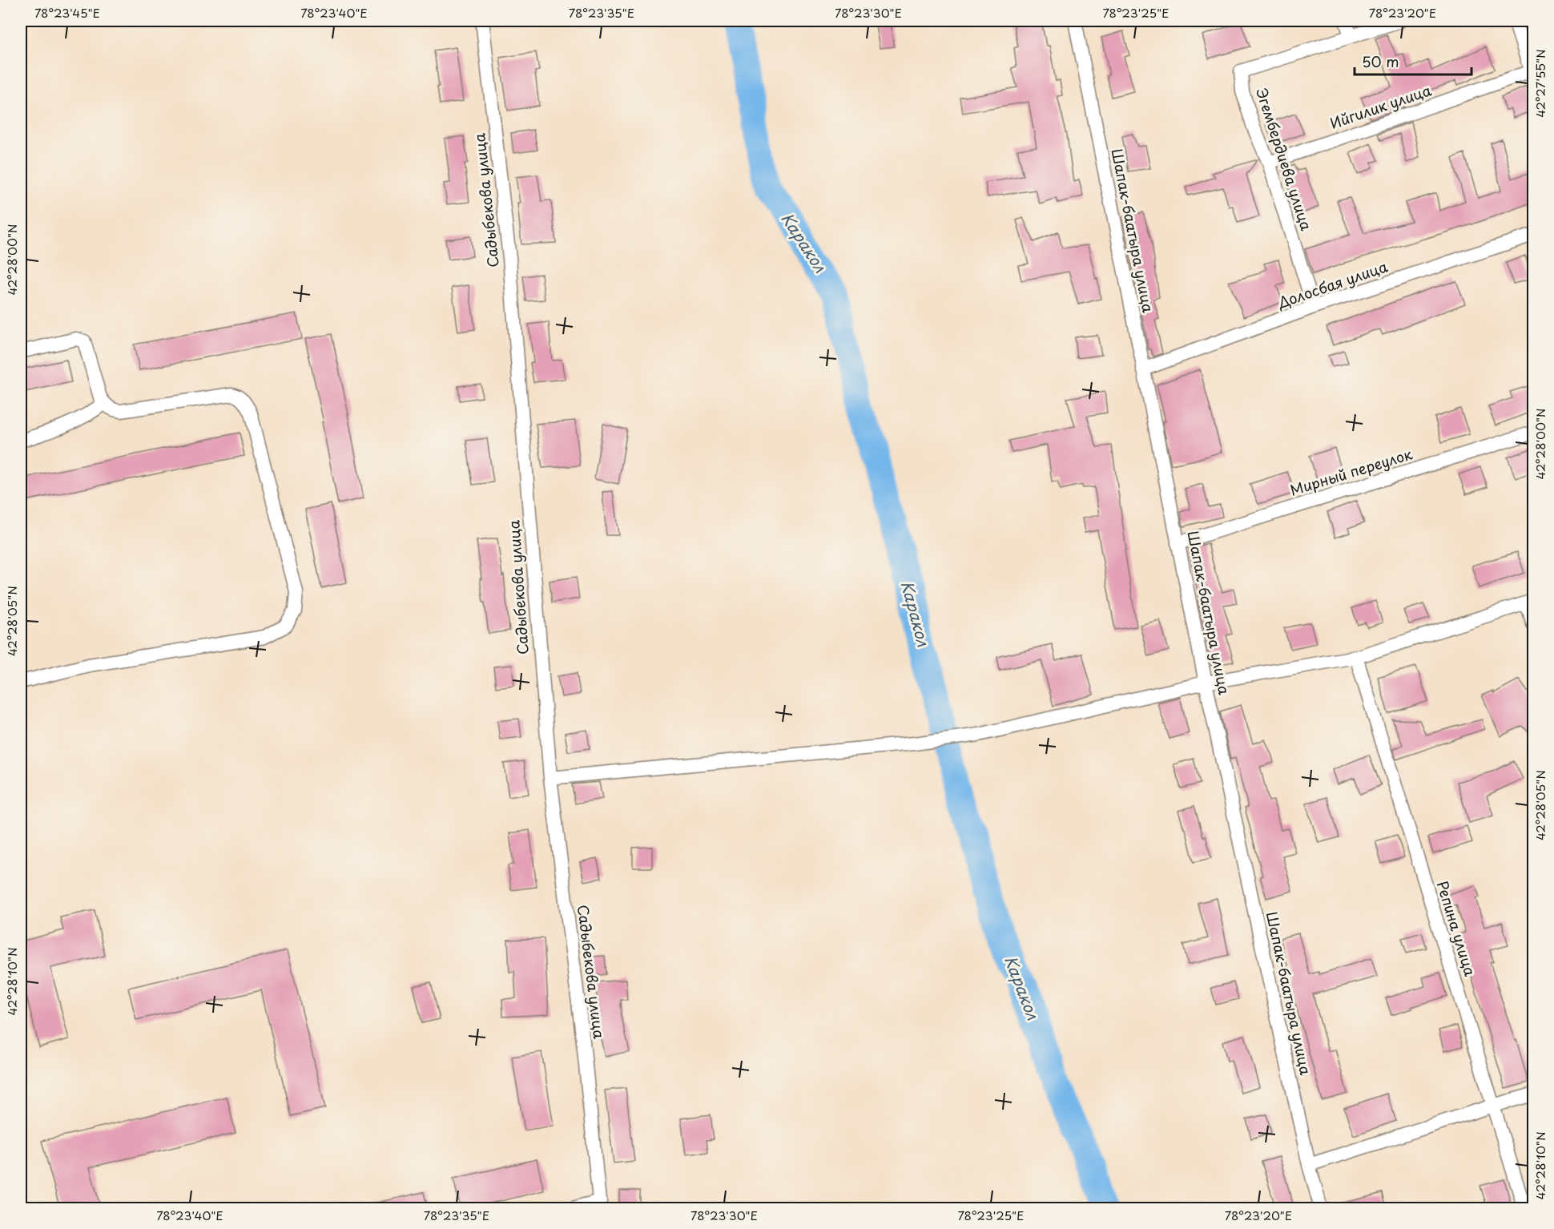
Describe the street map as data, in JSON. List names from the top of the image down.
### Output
{
  "streets": {
    "street": [
      "Ийгилик улица",
      "Эгембердиева улица",
      "Садыбекова улица",
      "Шапак-баатыра улица",
      "Долосбая улица",
      "Мирный переулок",
      "Репина улица"
    ]
  },
  "crossings": [
    ["Ийгилик улица", "Эгембердиева улица"],
    ["Эгембердиева улица", "Долосбая улица"],
    ["Шапак-баатыра улица", "Долосбая улица"],
    ["Шапак-баатыра улица", "Мирный переулок"]
  ],
  "water": ["Каракол"],
  "scale_bar": "50 m",
  "coordinates": [
    "78°23'45\"E",
    "78°23'40\"E",
    "78°23'35\"E",
    "78°23'30\"E",
    "78°23'25\"E",
    "78°23'20\"E",
    "42°27'55\"N",
    "42°28'00\"N",
    "42°28'05\"N",
    "42°28'10\"N"
  ]
}
